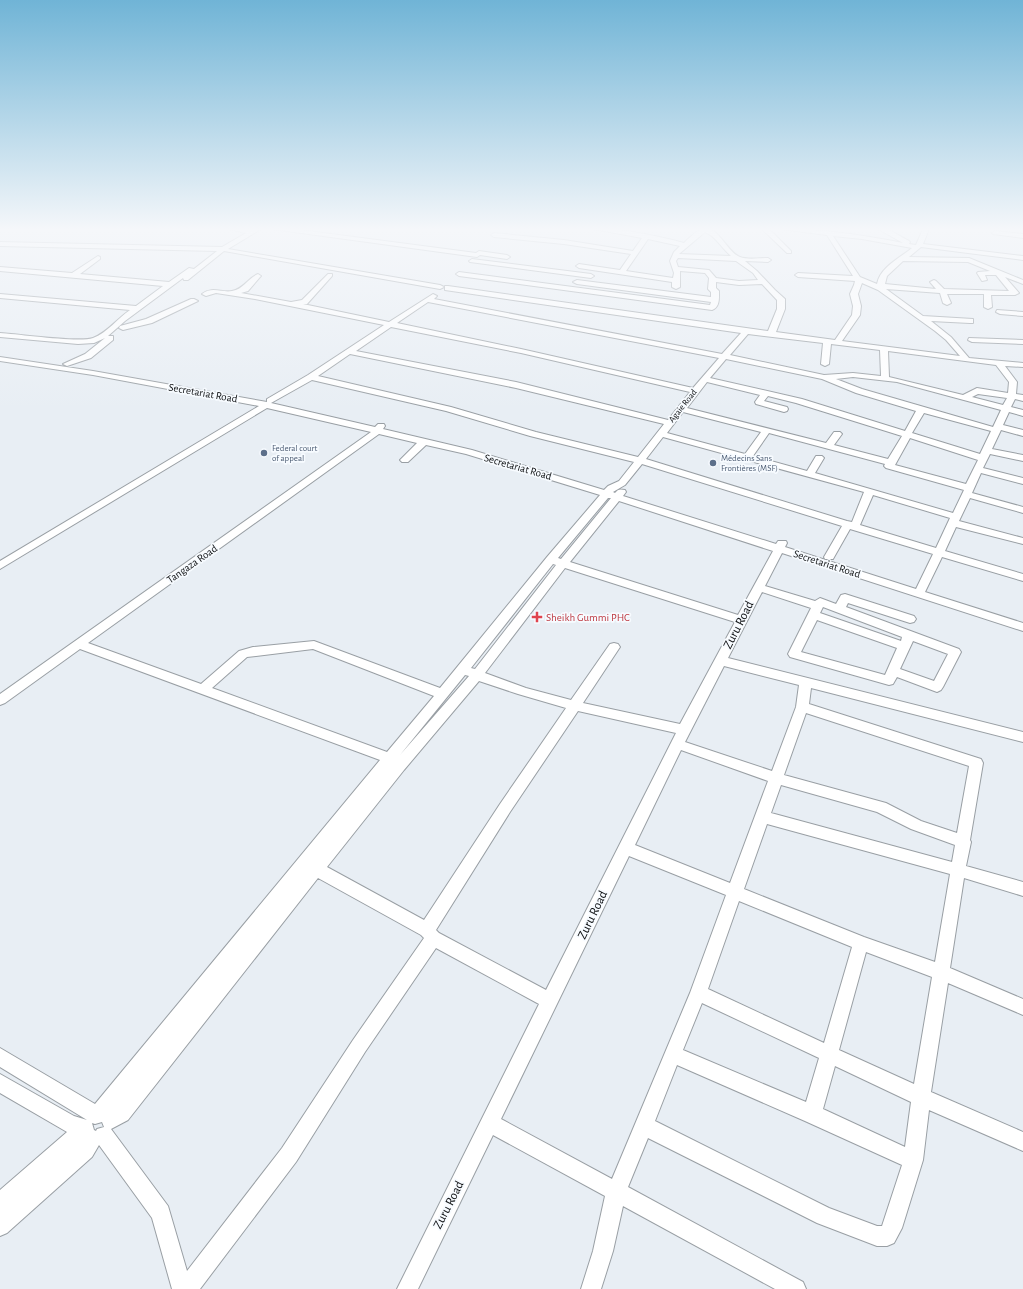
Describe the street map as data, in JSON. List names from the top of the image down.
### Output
{
  "streets": {
    "street": [
      "Secretariat Road",
      "Agaie Road",
      "Tangaza Road",
      "Zuru Road"
    ]
  },
  "crossings": [
    ["Secretariat Road", "Agaie Road"],
    ["Secretariat Road", "Tangaza Road"],
    ["Secretariat Road", "Zuru Road"]
  ],
  "places": {
    "other": ["Federal court of appeal", "Médecins Sans Frontières (MSF)"],
    "health": ["Sheikh Gummi PHC"]
  }
}
